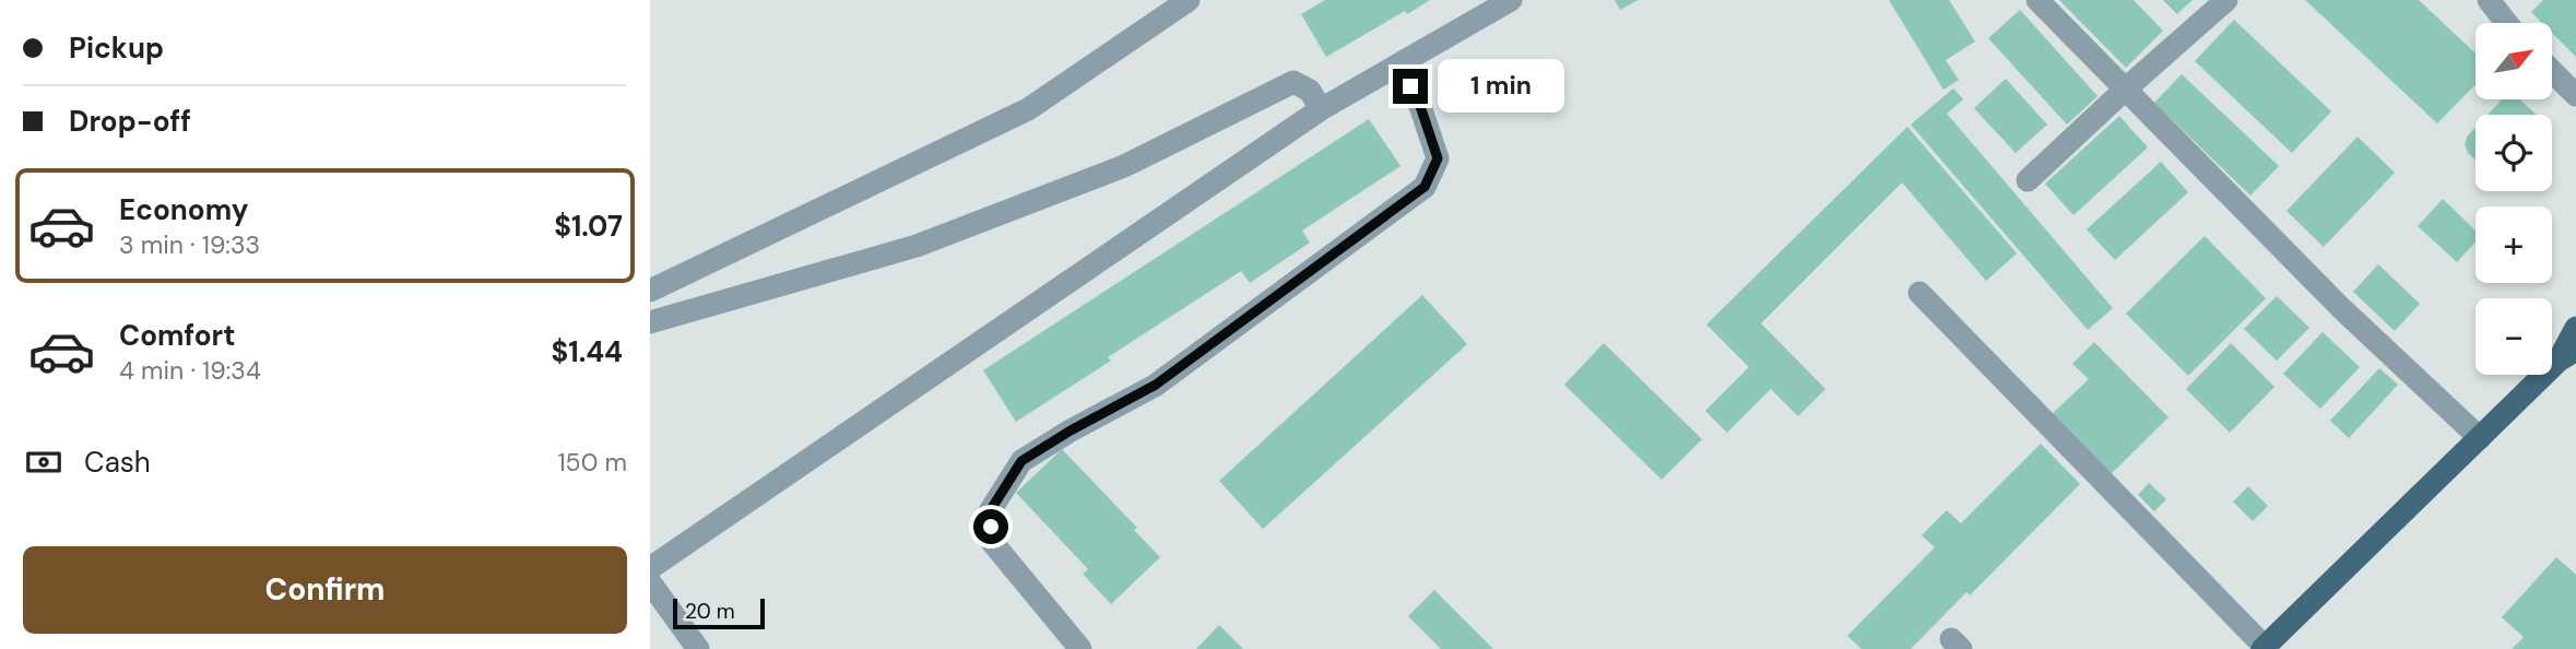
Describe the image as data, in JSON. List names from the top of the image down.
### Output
{
  "scale_bar": "20 m",
  "north": "top right",
  "page": {
    "banner": ["Pickup", "Drop-off"],
    "map_buttons": ["+", "−"],
    "bubble": "1 min",
    "list": [
      {
        "name": "Economy",
        "note": "3 min · 19:33",
        "value": "$1.07"
      },
      {
        "name": "Comfort",
        "note": "4 min · 19:34",
        "value": "$1.44"
      }
    ],
    "pay": ["Cash", "150 m"],
    "buttons": "Confirm",
    "scale": "20 m"
  }
}
